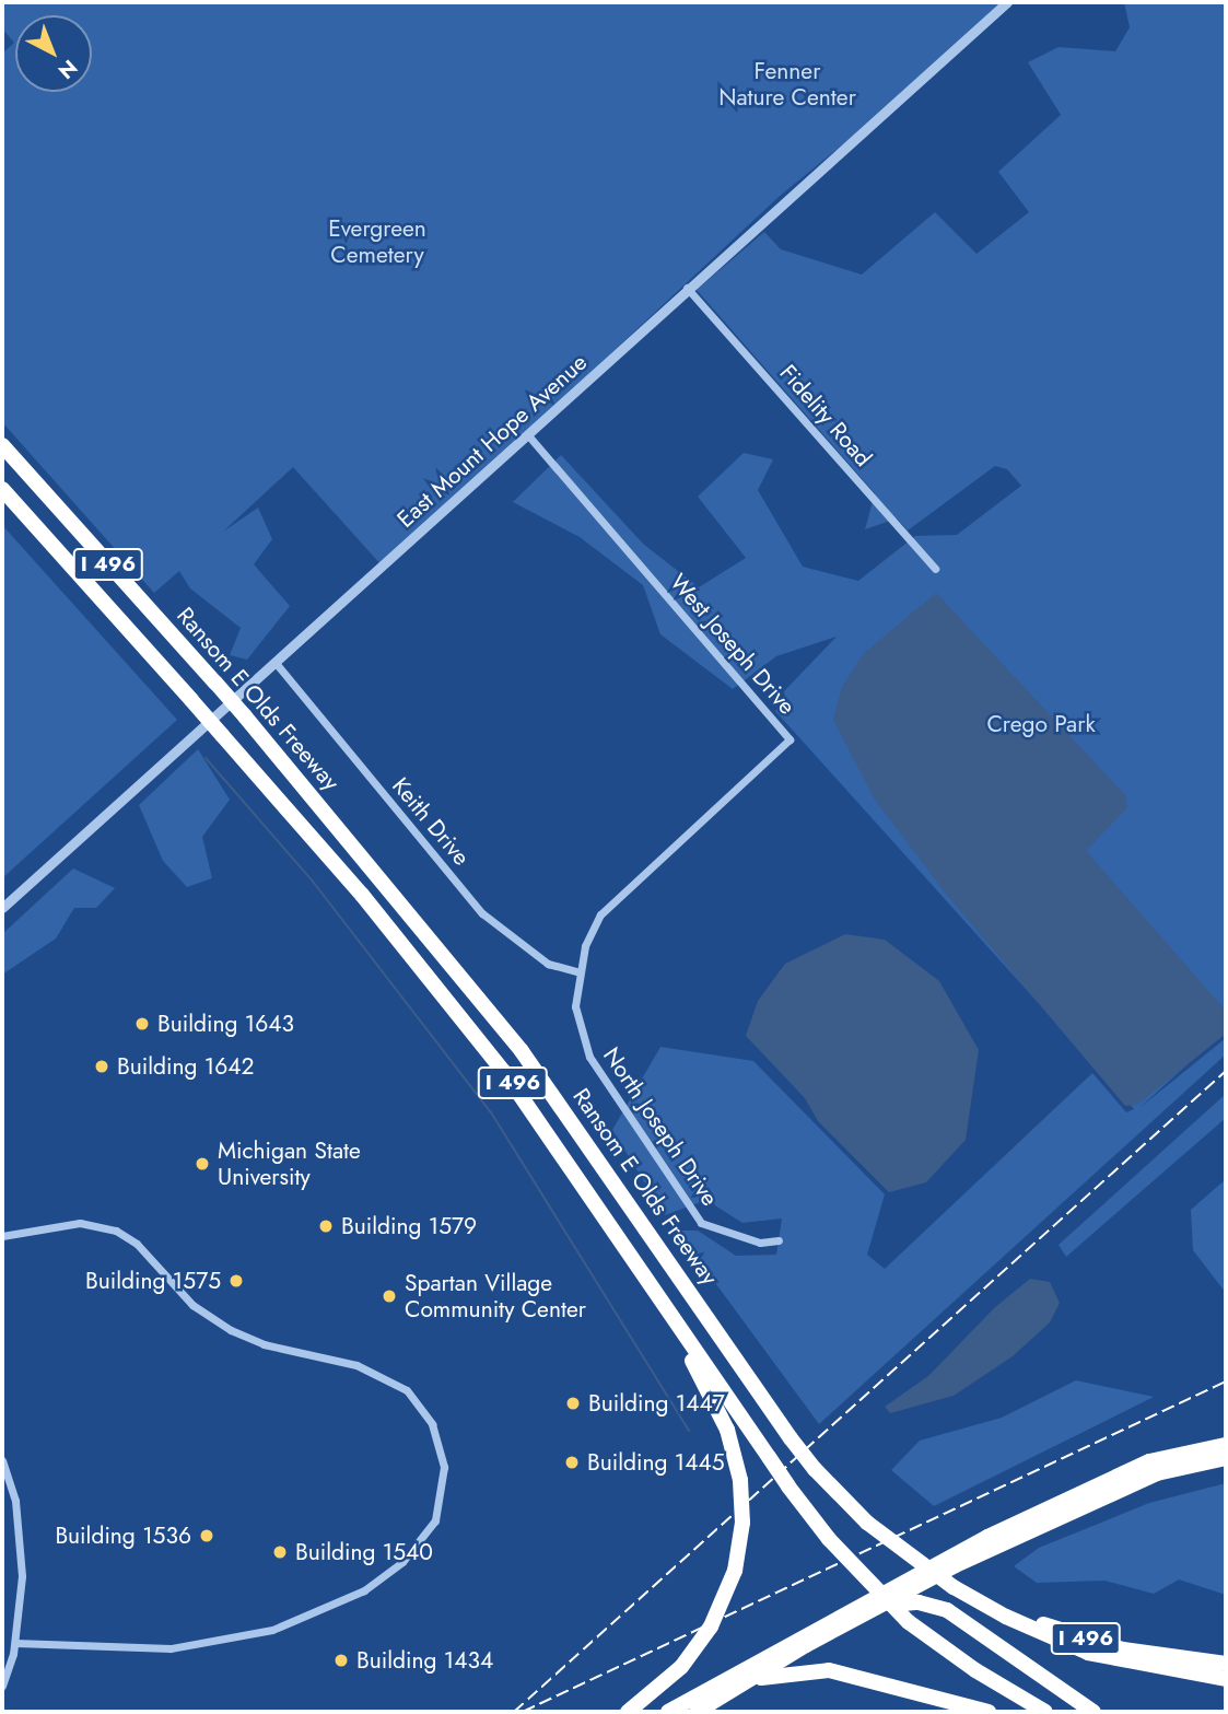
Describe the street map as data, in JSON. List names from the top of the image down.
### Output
{
  "streets": {
    "highway": ["I 496", "Ransom E Olds Freeway"],
    "street": [
      "Fidelity Road",
      "East Mount Hope Avenue",
      "West Joseph Drive",
      "Keith Drive",
      "North Joseph Drive"
    ]
  },
  "crossings": [
    ["Fidelity Road", "East Mount Hope Avenue"],
    ["East Mount Hope Avenue", "West Joseph Drive"],
    ["East Mount Hope Avenue", "Keith Drive"],
    ["West Joseph Drive", "Keith Drive"],
    ["West Joseph Drive", "North Joseph Drive"],
    ["Keith Drive", "North Joseph Drive"]
  ],
  "parks": ["Fenner Nature Center", "Evergreen Cemetery", "Crego Park"],
  "places": [
    "Building 1643",
    "Building 1642",
    "Michigan State University",
    "Building 1579",
    "Building 1575",
    "Spartan Village Community Center",
    "Building 1447",
    "Building 1445",
    "Building 1536",
    "Building 1540",
    "Building 1434"
  ],
  "north": "bottom right"
}
